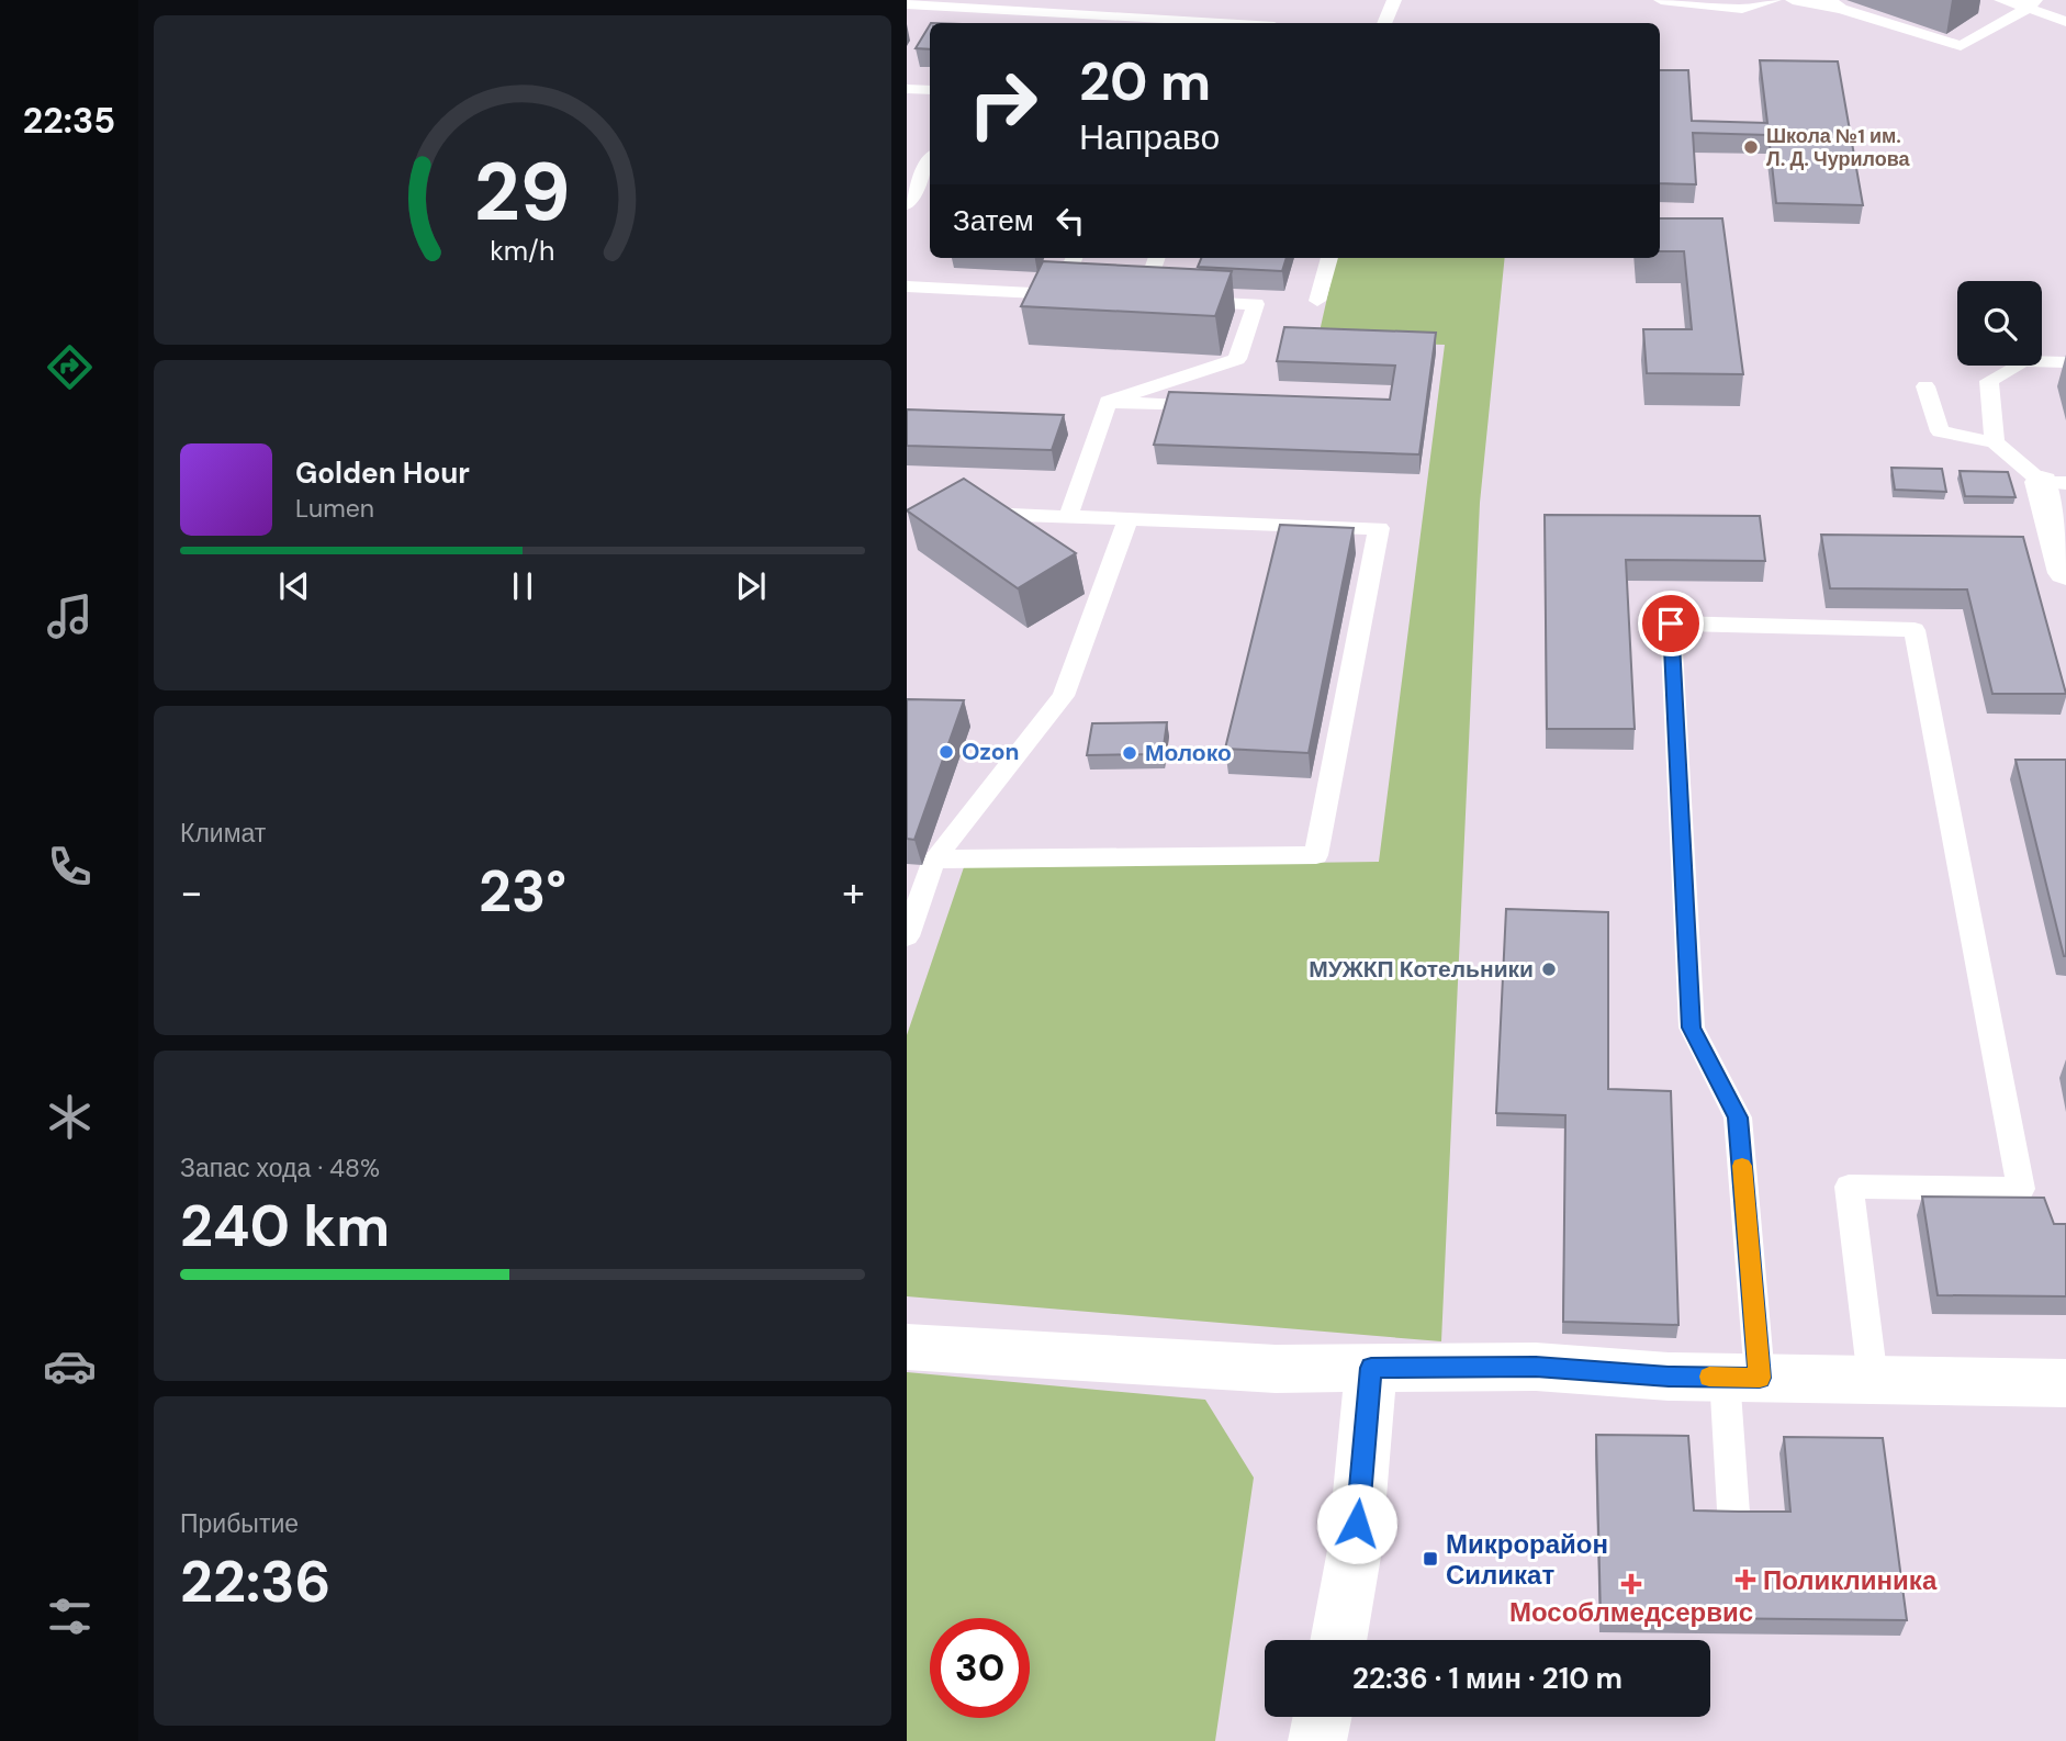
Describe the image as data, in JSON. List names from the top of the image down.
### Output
{
  "places": {
    "other": [
      "Школа №1 им. Л. Д. Чурилова",
      "Ozon",
      "Молоко",
      "МУЖКП Котельники"
    ],
    "transit": ["Микрорайон Силикат"],
    "health": ["Поликлиника", "Мособлмедсервис"]
  },
  "page": {
    "tabs": "22:35",
    "turn": ["20 m", "Направо"],
    "then": "Затем",
    "song": ["Golden Hour", "Lumen"],
    "tile": [
      "Климат",
      ["Запас хода · 48%", "240 km"],
      ["Прибытие", "22:36"]
    ],
    "heat": ["−", "23°", "+"],
    "limit": "30",
    "trip": "22:36 · 1 мин · 210 m",
    "gauge": ["29", "km/h"]
  }
}
